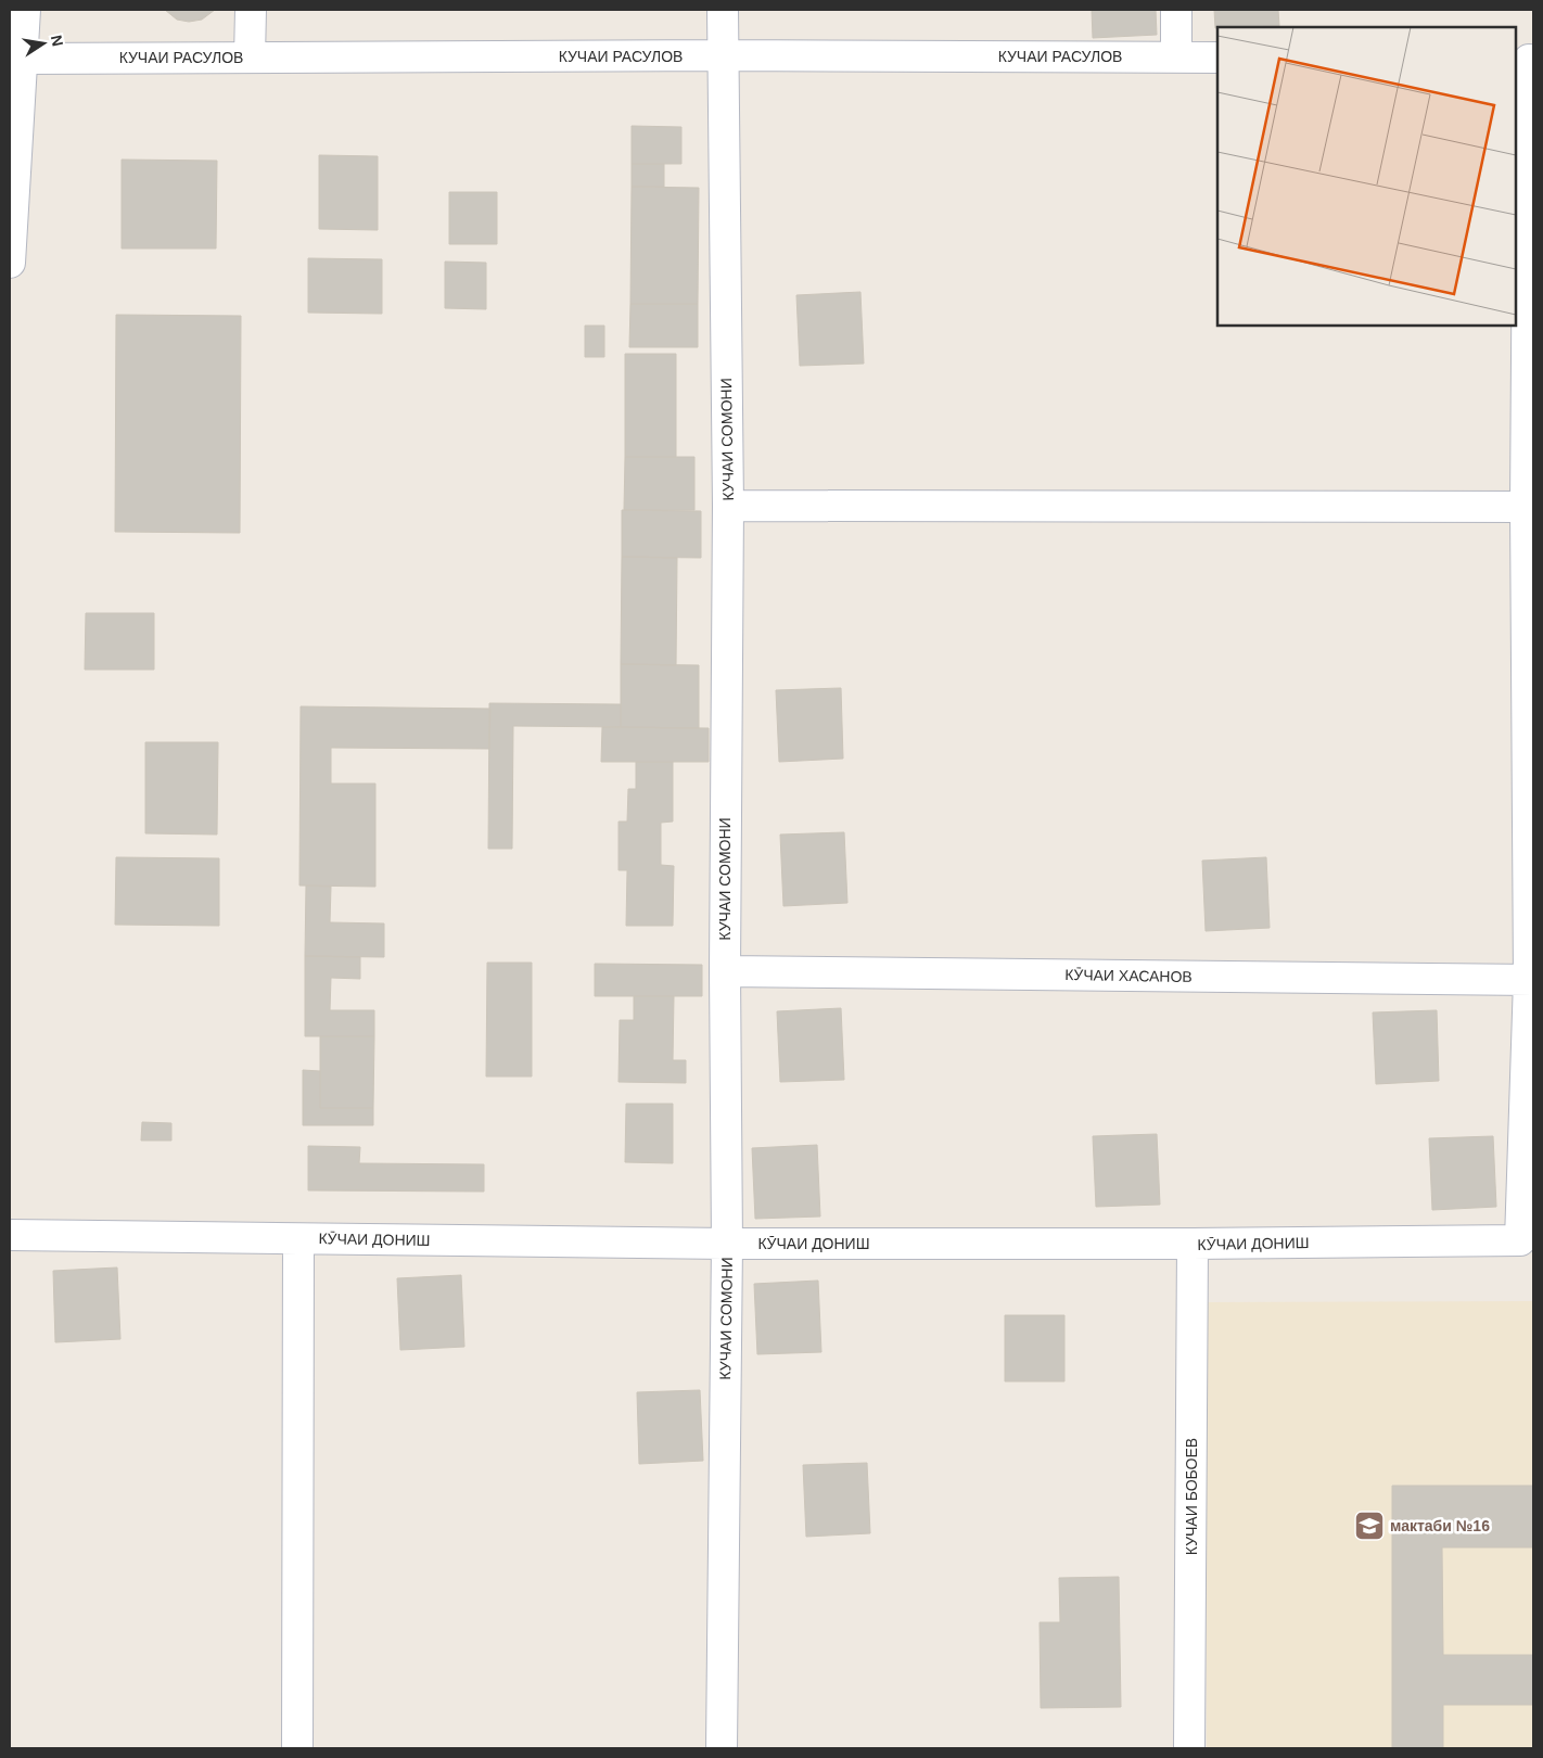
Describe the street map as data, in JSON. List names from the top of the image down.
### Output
{
  "streets": {
    "street": [
      "КУЧАИ РАСУЛОВ",
      "КУЧАИ СОМОНИ",
      "КӮЧАИ ХАСАНОВ",
      "КӮЧАИ ДОНИШ",
      "КУЧАИ БОБОЕВ"
    ]
  },
  "crossings": [
    ["КУЧАИ РАСУЛОВ", "КУЧАИ СОМОНИ"],
    ["КУЧАИ СОМОНИ", "КӮЧАИ ХАСАНОВ"],
    ["КУЧАИ СОМОНИ", "КӮЧАИ ДОНИШ"],
    ["КӮЧАИ ХАСАНОВ", "КӮЧАИ ДОНИШ"],
    ["КӮЧАИ ДОНИШ", "КУЧАИ БОБОЕВ"]
  ],
  "places": {
    "school or university": ["мактаби №16"]
  },
  "north": "right"
}
